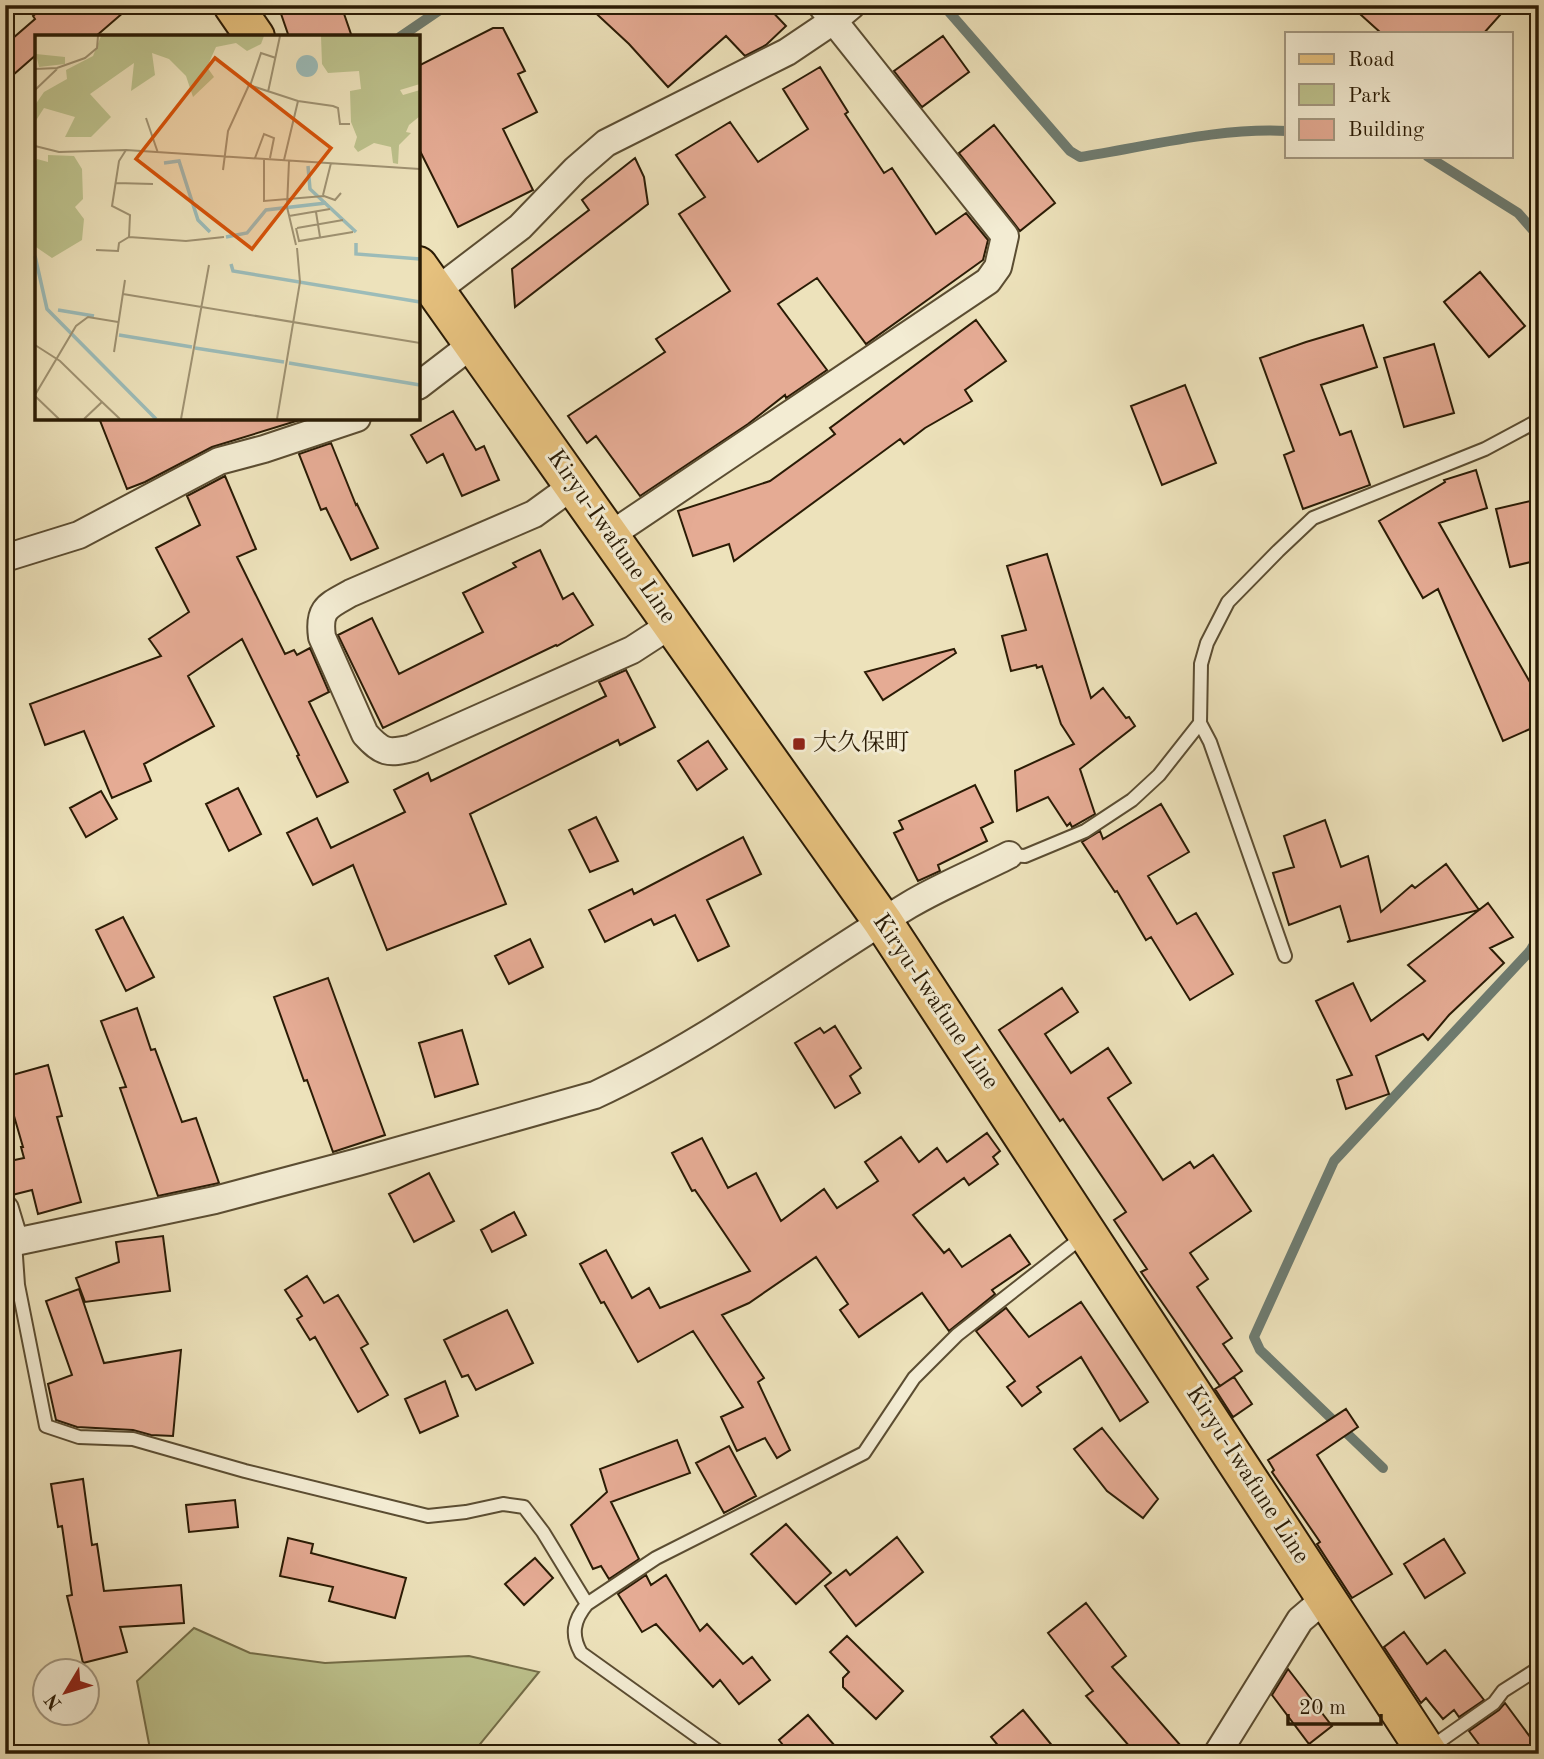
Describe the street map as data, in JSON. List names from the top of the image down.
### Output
{
  "streets": {
    "main road": ["Kiryu-Iwafune Line"]
  },
  "places": {
    "transit": ["大久保町"]
  },
  "legend": ["Road", "Park", "Building"],
  "scale_bar": "20 m",
  "north": "bottom left"
}
